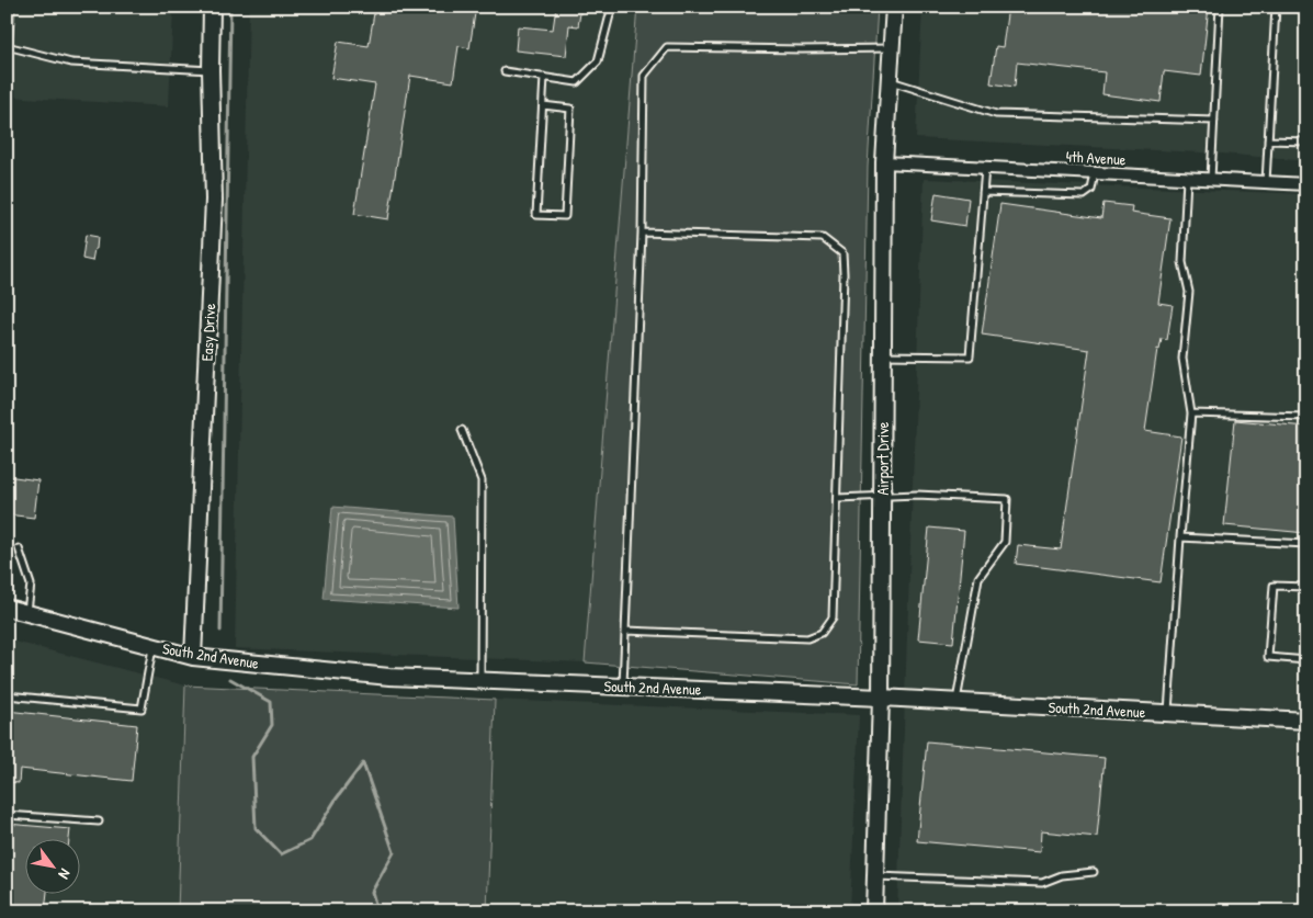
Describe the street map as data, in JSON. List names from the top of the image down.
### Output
{
  "streets": {
    "street": [
      "4th Avenue",
      "Easy Drive",
      "Airport Drive",
      "South 2nd Avenue"
    ]
  },
  "crossings": [
    ["4th Avenue", "Airport Drive"],
    ["Easy Drive", "South 2nd Avenue"],
    ["Airport Drive", "South 2nd Avenue"]
  ],
  "north": "bottom right"
}
